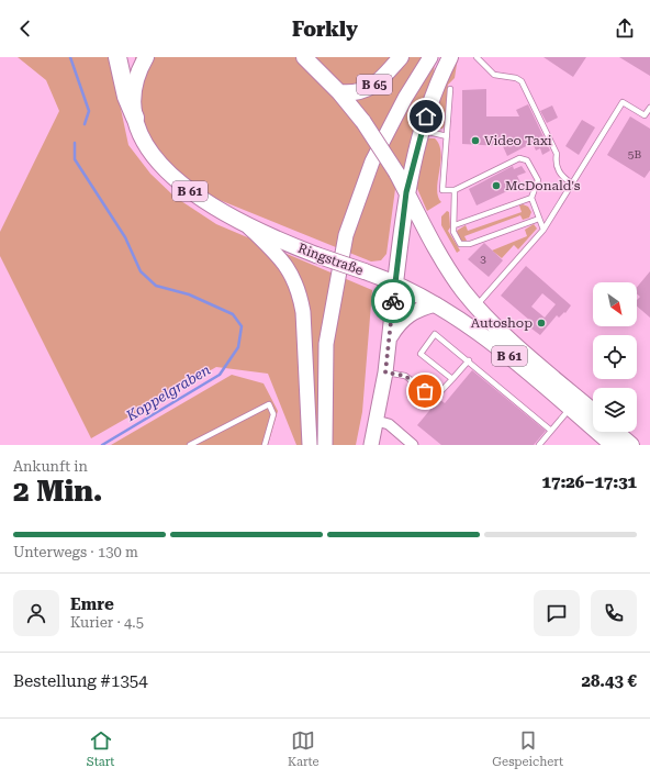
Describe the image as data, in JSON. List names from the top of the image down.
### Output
{
  "streets": {
    "highway": ["B 61"],
    "main road": ["B 65", "Ringstraße"]
  },
  "crossings": [
    ["B 65", "B 61"],
    ["B 61", "Ringstraße"]
  ],
  "water": ["Koppelgraben"],
  "places": ["Video Taxi", "McDonald's", "Autoshop"],
  "house_numbers": ["5B", "3"],
  "north": "bottom right",
  "page": {
    "header": "Forkly",
    "heading": ["2 Min.", "Ankunft in", "17:26–17:31"],
    "panel": [
      "Emre",
      "Kurier · 4.5",
      "Bestellung #1354",
      "28.43 €"
    ],
    "bar": "Unterwegs · 130 m",
    "tabs": ["Start", "Karte", "Gespeichert"]
  }
}
